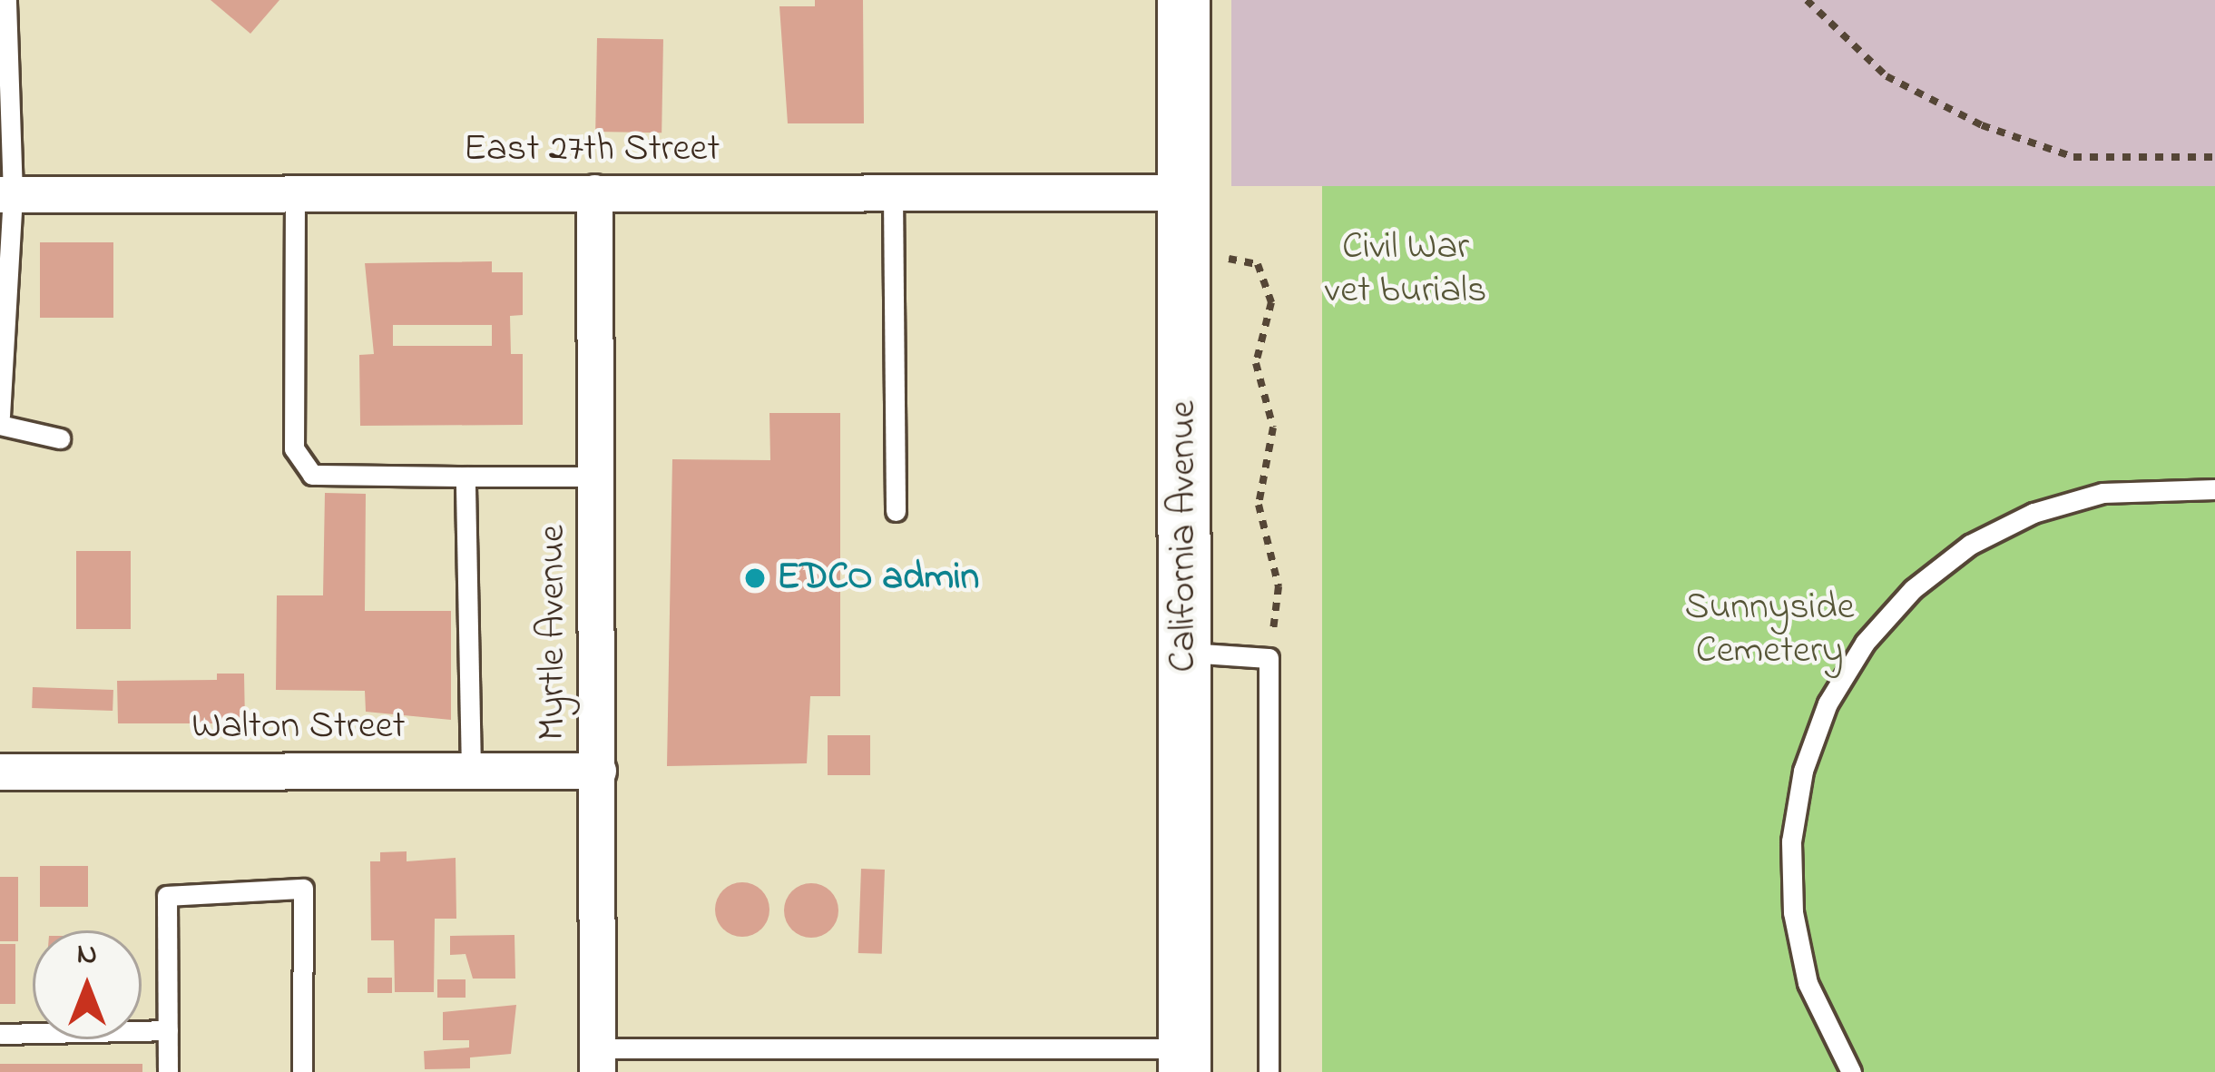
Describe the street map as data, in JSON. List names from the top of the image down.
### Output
{
  "streets": {
    "street": [
      "East 27th Street",
      "California Avenue",
      "Myrtle Avenue",
      "Walton Street"
    ]
  },
  "crossings": [
    ["East 27th Street", "California Avenue"],
    ["East 27th Street", "Myrtle Avenue"],
    ["Myrtle Avenue", "Walton Street"]
  ],
  "parks": ["Civil War vet burials", "Sunnyside Cemetery"],
  "places": ["EDCO admin"],
  "north": "top"
}
